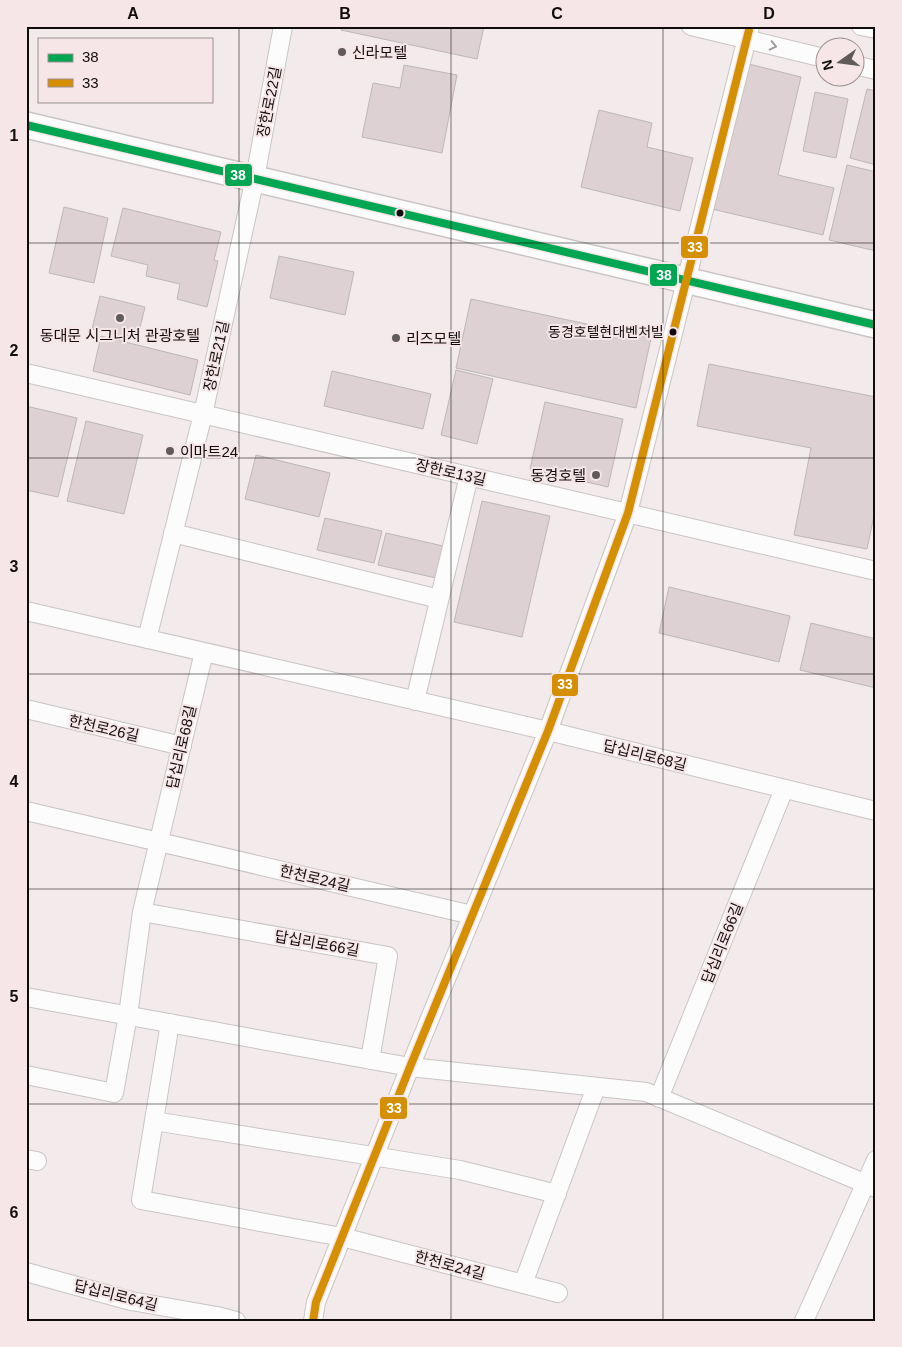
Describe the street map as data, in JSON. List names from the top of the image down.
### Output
{
  "streets": {
    "street": [
      "장한로22길",
      "장한로21길",
      "장한로13길",
      "한천로26길",
      "답십리로68길",
      "한천로24길",
      "답십리로66길",
      "답십리로64길"
    ]
  },
  "crossings": [
    ["장한로22길", "장한로21길"],
    ["장한로21길", "장한로13길"],
    ["장한로21길", "답십리로68길"],
    ["한천로26길", "답십리로68길"],
    ["답십리로68길", "한천로24길"],
    ["답십리로68길", "답십리로66길"]
  ],
  "places": [
    "신라모텔",
    "동대문 시그니처 관광호텔",
    "동경호텔현대벤처빌",
    "리즈모텔",
    "이마트24",
    "동경호텔"
  ],
  "lines": ["transit line 33", "transit line 38"],
  "legend": ["38", "33"],
  "north": "left",
  "grid": {
    "columns": [
      "A",
      "B",
      "C",
      "D"
    ],
    "rows": [
      "1",
      "2",
      "3",
      "4",
      "5",
      "6"
    ]
  }
}
